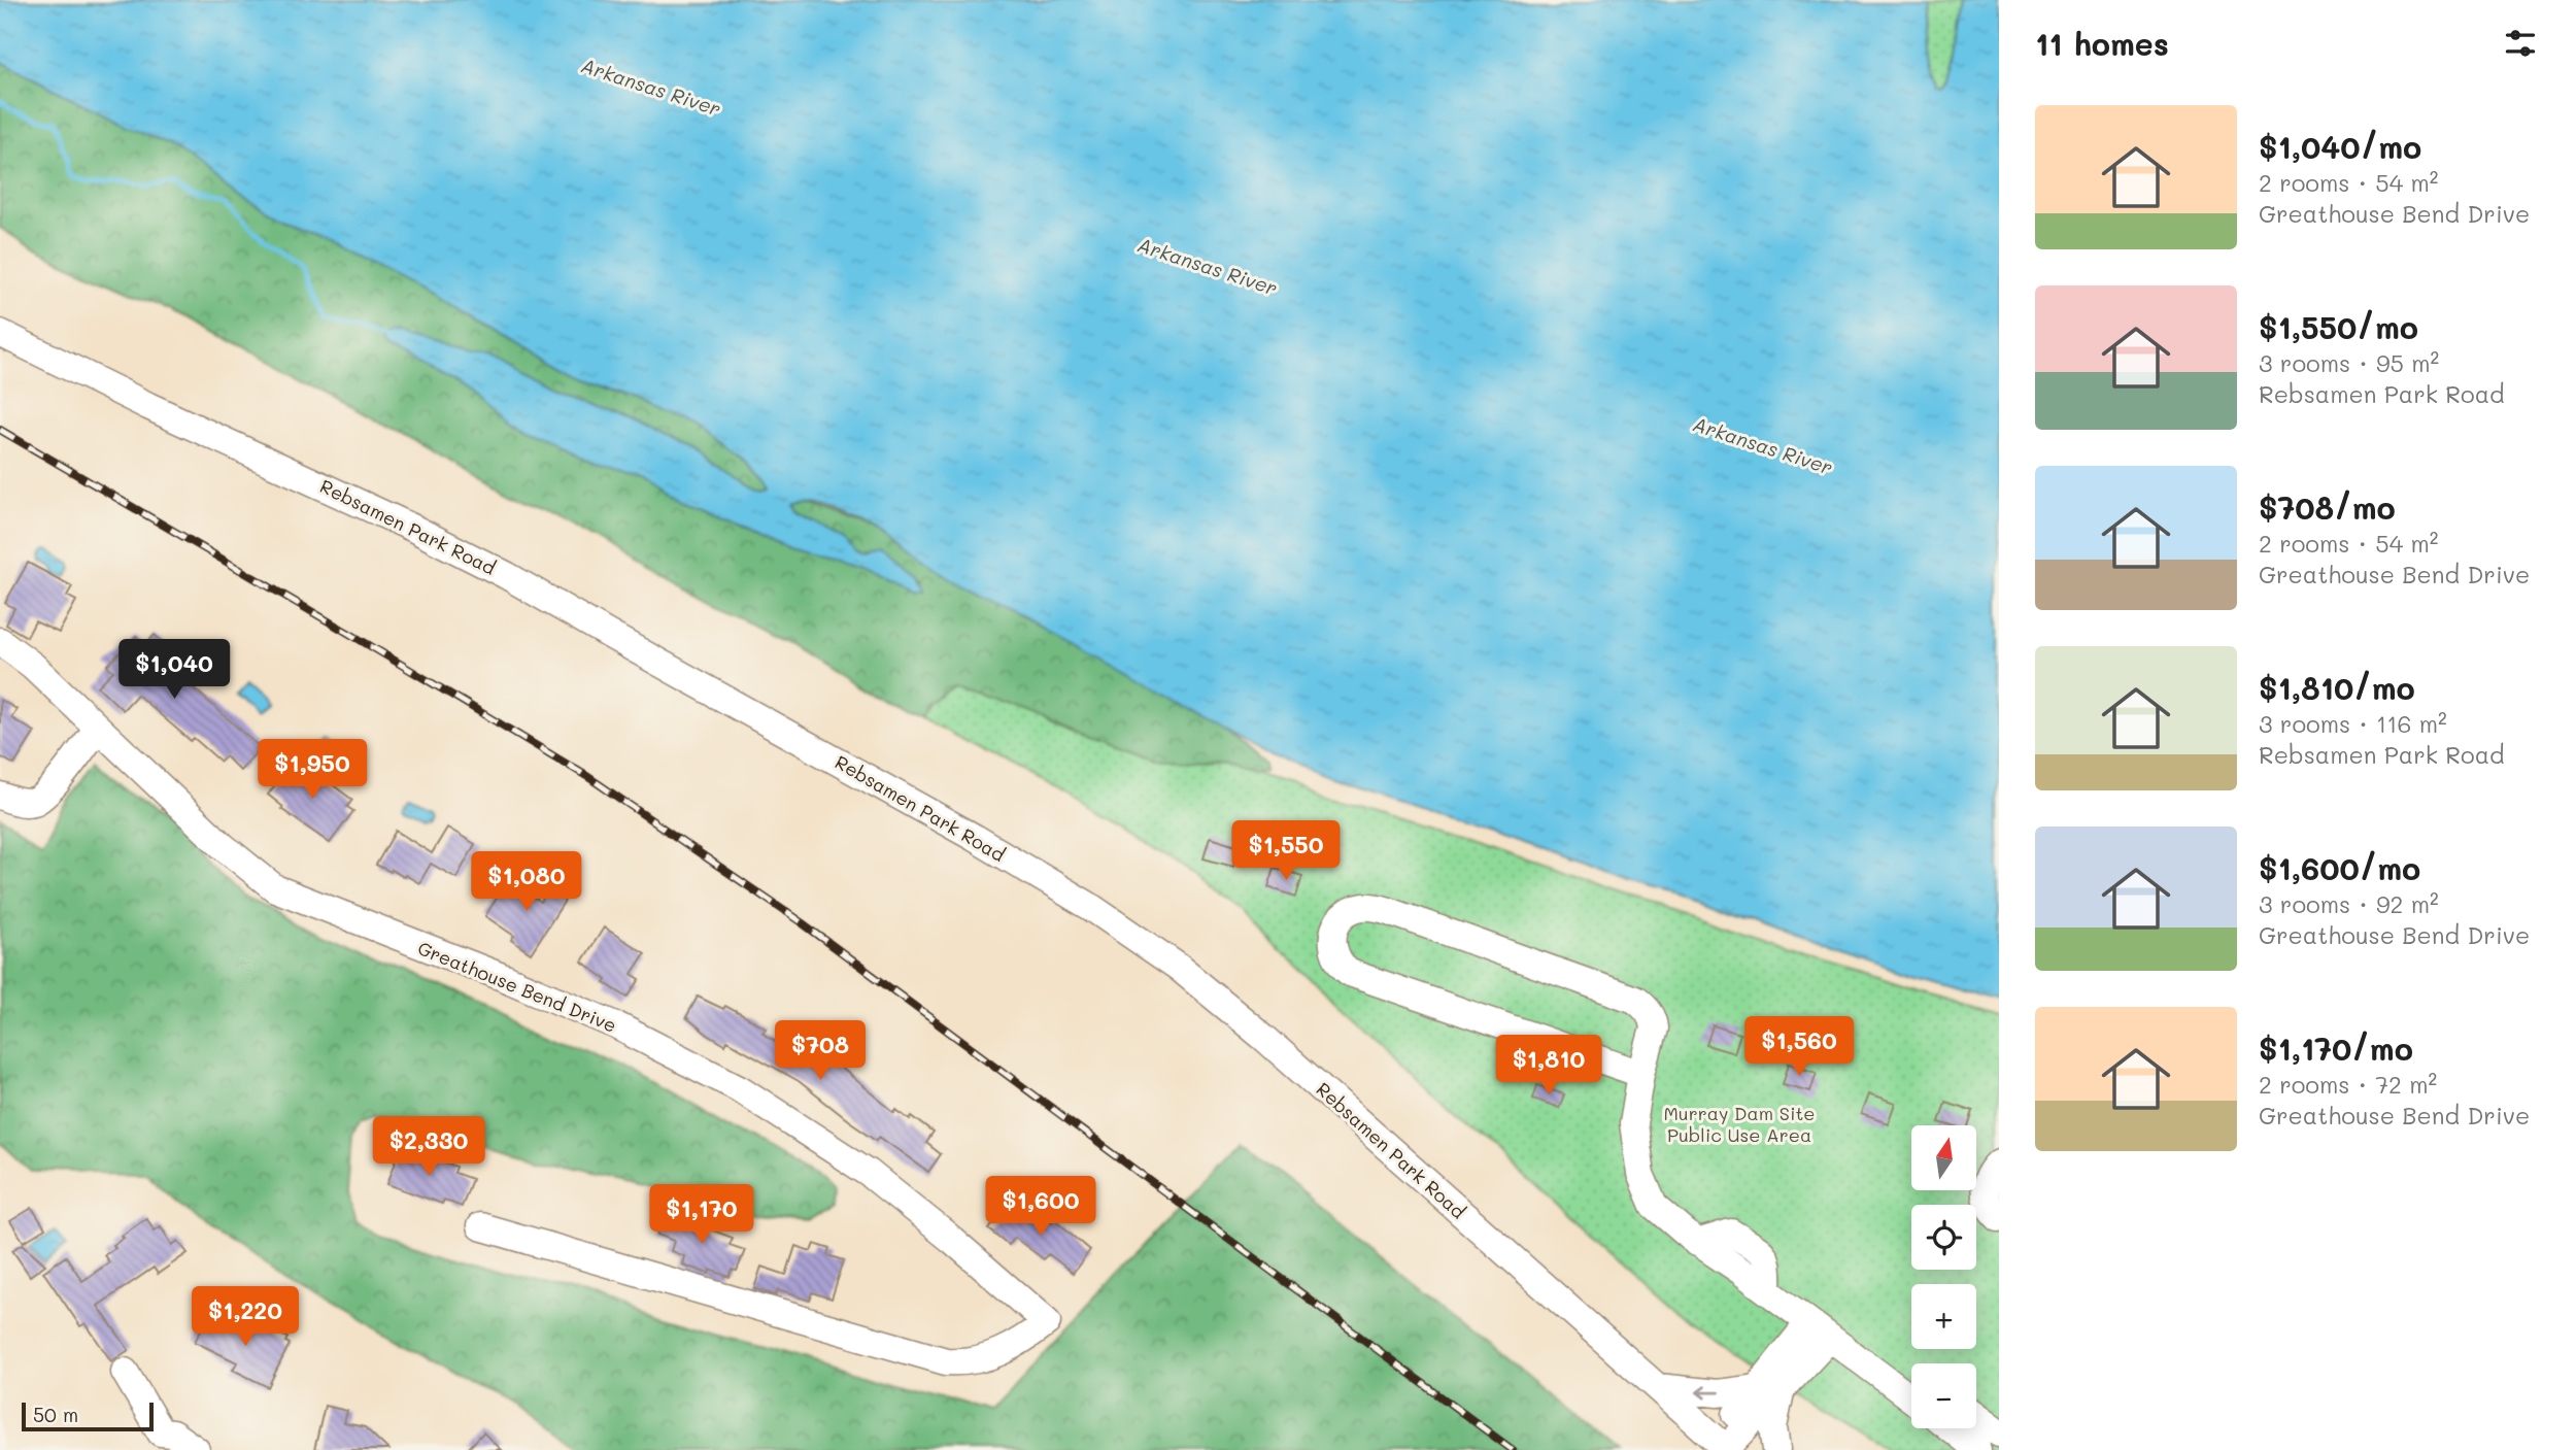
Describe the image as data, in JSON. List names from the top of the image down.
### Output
{
  "streets": {
    "street": ["Rebsamen Park Road", "Greathouse Bend Drive"]
  },
  "water": ["Arkansas River"],
  "parks": ["Murray Dam Site Public Use Area"],
  "scale_bar": "50 m",
  "north": "top",
  "page": {
    "heading": "11 homes",
    "list": [
      {
        "name": "$1,040/mo",
        "note": "2 rooms · 54 m² · Greathouse Bend Drive"
      },
      {
        "name": "$1,550/mo",
        "note": "3 rooms · 95 m² · Rebsamen Park Road"
      },
      {
        "name": "$708/mo",
        "note": "2 rooms · 54 m² · Greathouse Bend Drive"
      },
      {
        "name": "$1,810/mo",
        "note": "3 rooms · 116 m² · Rebsamen Park Road"
      },
      {
        "name": "$1,600/mo",
        "note": "3 rooms · 92 m² · Greathouse Bend Drive"
      },
      {
        "name": "$1,170/mo",
        "note": "2 rooms · 72 m² · Greathouse Bend Drive"
      }
    ],
    "price": [
      "$1,040",
      "$1,950",
      "$1,550",
      "$1,080",
      "$1,560",
      "$708",
      "$1,810",
      "$2,330",
      "$1,600",
      "$1,170",
      "$1,220"
    ],
    "map_buttons": ["+", "−"],
    "scale": "50 m"
  }
}
